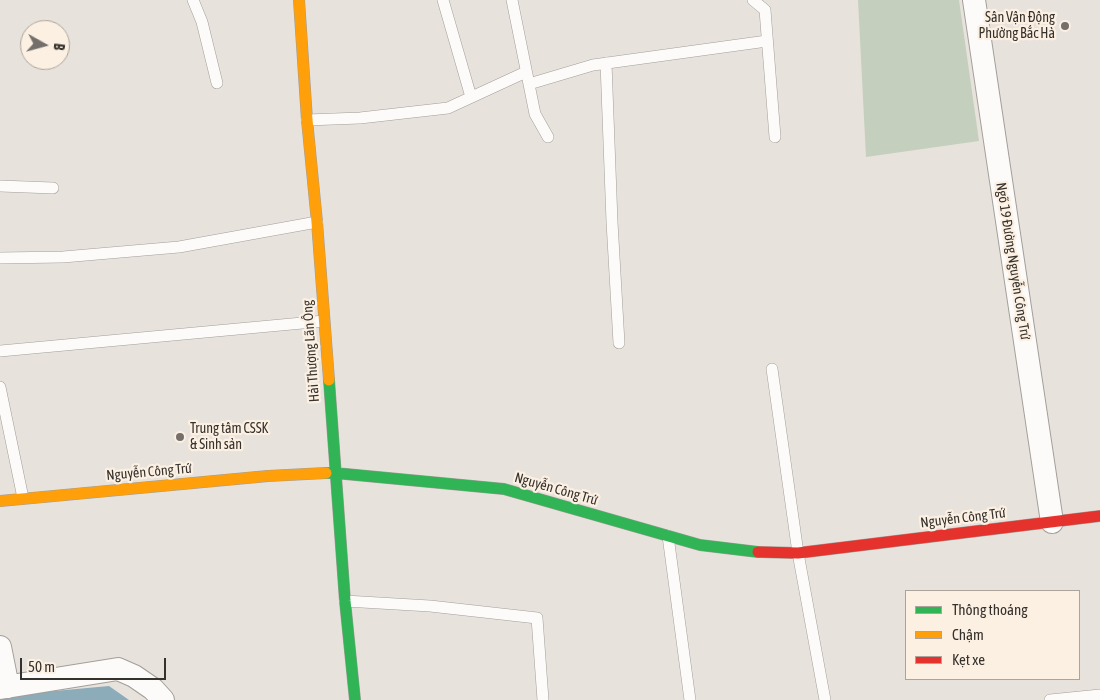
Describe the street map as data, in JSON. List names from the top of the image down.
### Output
{
  "streets": {
    "main road": ["Hải Thượng Lãn Ông", "Nguyễn Công Trứ"],
    "street": ["Ngõ 19 Đường Nguyễn Công Trứ"]
  },
  "crossings": [
    ["Ngõ 19 Đường Nguyễn Công Trứ", "Nguyễn Công Trứ"],
    ["Hải Thượng Lãn Ông", "Nguyễn Công Trứ"]
  ],
  "places": ["Sân Vận Động Phường Bắc Hà", "Trung tâm CSSK & Sinh sản"],
  "legend": ["Thông thoáng", "Chậm", "Kẹt xe"],
  "scale_bar": "50 m",
  "north": "right"
}
